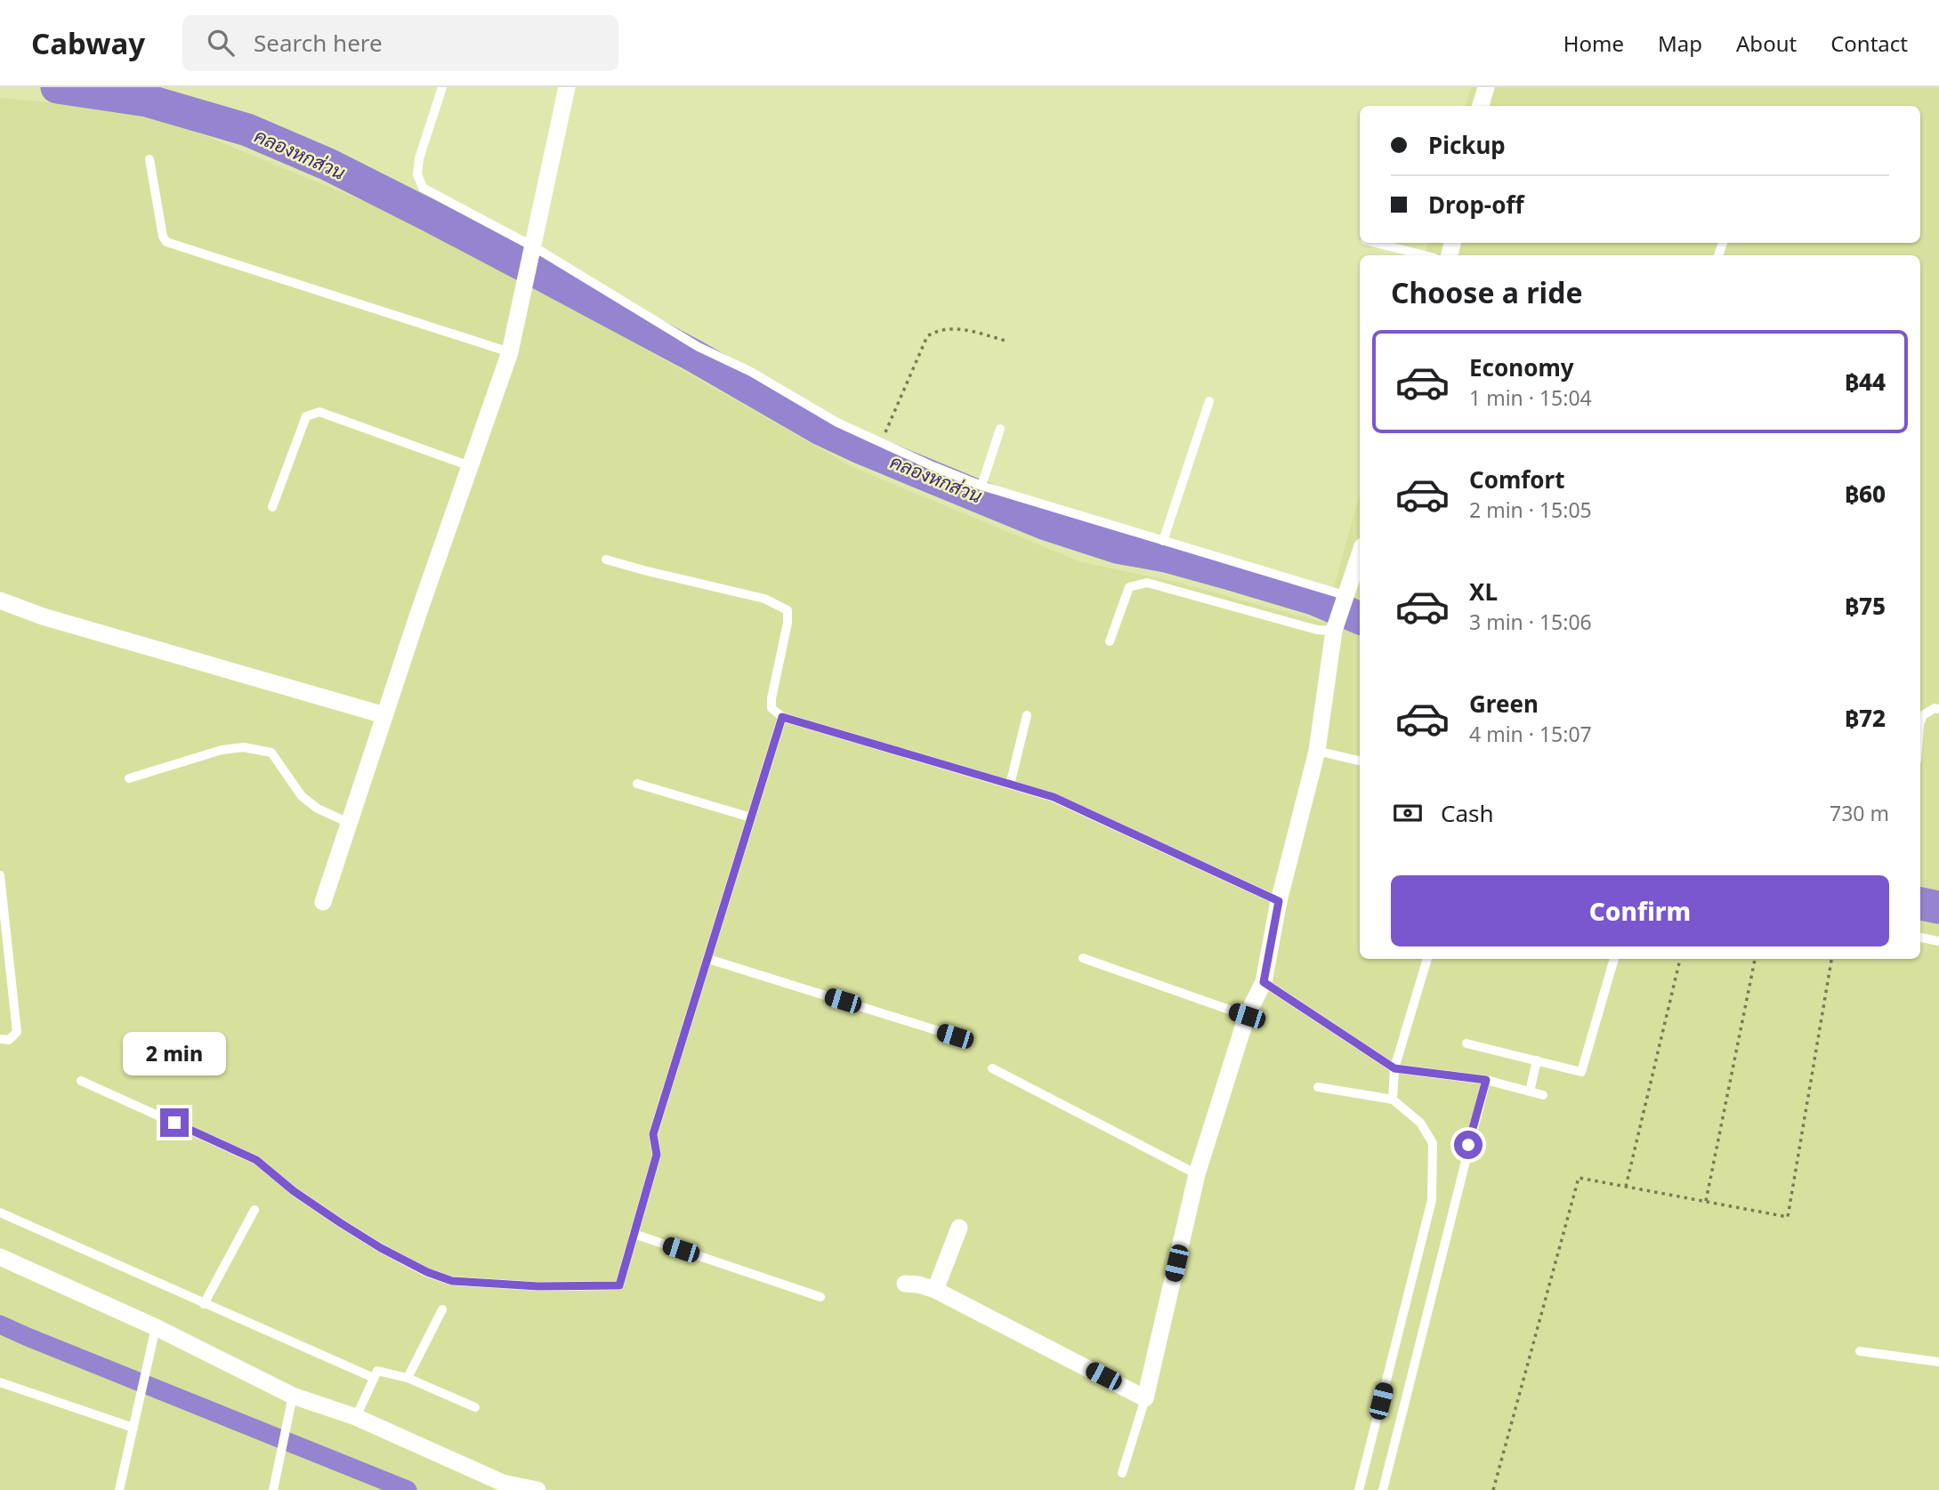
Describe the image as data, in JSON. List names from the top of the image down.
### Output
{
  "water": ["คลองหกส่วน"],
  "page": {
    "header": "Cabway",
    "search": "Search here",
    "nav": [
      "Home",
      "Map",
      "About",
      "Contact"
    ],
    "banner": ["Pickup", "Drop-off"],
    "heading": "Choose a ride",
    "list": [
      {
        "name": "Economy",
        "note": "1 min · 15:04",
        "value": "฿44"
      },
      {
        "name": "Comfort",
        "note": "2 min · 15:05",
        "value": "฿60"
      },
      {
        "name": "XL",
        "note": "3 min · 15:06",
        "value": "฿75"
      },
      {
        "name": "Green",
        "note": "4 min · 15:07",
        "value": "฿72"
      }
    ],
    "pay": ["Cash", "730 m"],
    "buttons": "Confirm",
    "bubble": "2 min"
  }
}
